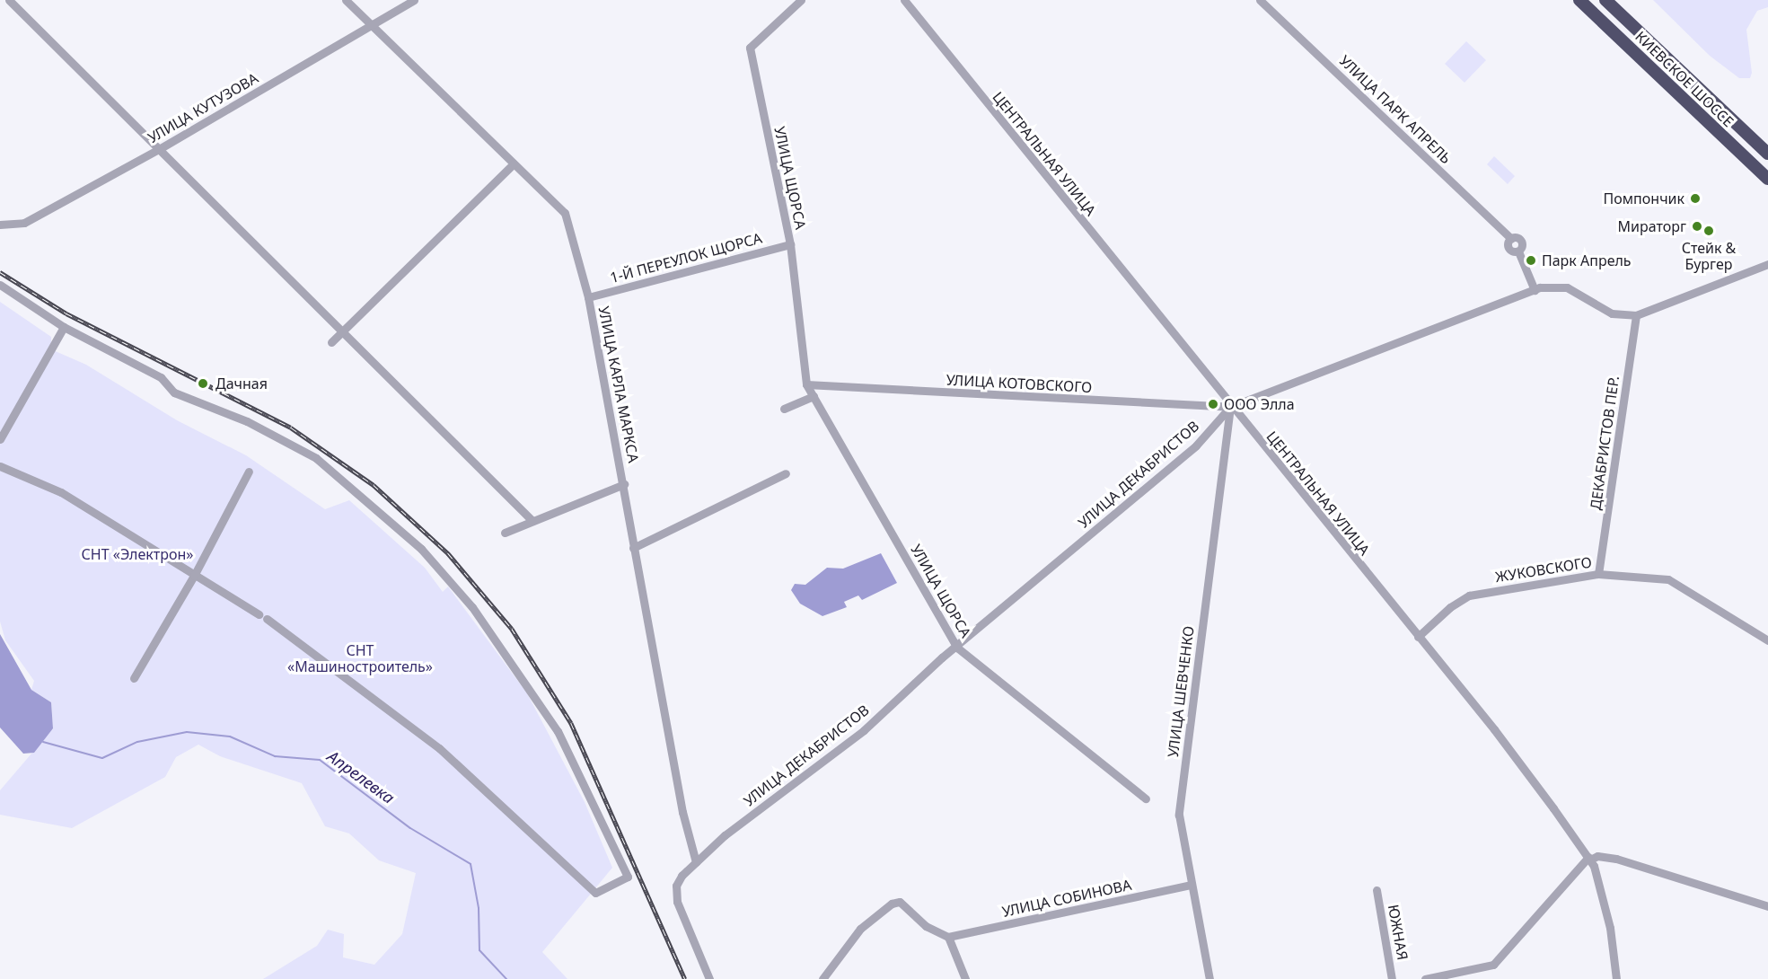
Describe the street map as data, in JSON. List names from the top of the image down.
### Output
{
  "streets": {
    "highway": ["КИЕВСКОЕ ШОССЕ"],
    "street": [
      "УЛИЦА КУТУЗОВА",
      "УЛИЦА ПАРК АПРЕЛЬ",
      "ЦЕНТРАЛЬНАЯ УЛИЦА",
      "УЛИЦА ЩОРСА",
      "1-Й ПЕРЕУЛОК ЩОРСА",
      "УЛИЦА КОТОВСКОГО",
      "УЛИЦА КАРЛА МАРКСА",
      "ДЕКАБРИСТОВ ПЕР.",
      "УЛИЦА ДЕКАБРИСТОВ",
      "ЖУКОВСКОГО",
      "УЛИЦА ШЕВЧЕНКО",
      "УЛИЦА СОБИНОВА",
      "ЮЖНАЯ"
    ]
  },
  "crossings": [
    ["УЛИЦА КУТУЗОВА", "УЛИЦА КАРЛА МАРКСА"],
    ["УЛИЦА ПАРК АПРЕЛЬ", "УЛИЦА ДЕКАБРИСТОВ"],
    ["ЦЕНТРАЛЬНАЯ УЛИЦА", "УЛИЦА КОТОВСКОГО"],
    ["ЦЕНТРАЛЬНАЯ УЛИЦА", "УЛИЦА ДЕКАБРИСТОВ"],
    ["ЦЕНТРАЛЬНАЯ УЛИЦА", "ЖУКОВСКОГО"],
    ["ЦЕНТРАЛЬНАЯ УЛИЦА", "УЛИЦА ШЕВЧЕНКО"],
    ["УЛИЦА ЩОРСА", "1-Й ПЕРЕУЛОК ЩОРСА"],
    ["УЛИЦА ЩОРСА", "УЛИЦА КОТОВСКОГО"],
    ["УЛИЦА ЩОРСА", "УЛИЦА ДЕКАБРИСТОВ"],
    ["1-Й ПЕРЕУЛОК ЩОРСА", "УЛИЦА КАРЛА МАРКСА"],
    ["УЛИЦА КОТОВСКОГО", "УЛИЦА ДЕКАБРИСТОВ"],
    ["УЛИЦА КОТОВСКОГО", "УЛИЦА ШЕВЧЕНКО"],
    ["УЛИЦА КАРЛА МАРКСА", "УЛИЦА ДЕКАБРИСТОВ"],
    ["ДЕКАБРИСТОВ ПЕР.", "УЛИЦА ДЕКАБРИСТОВ"],
    ["ДЕКАБРИСТОВ ПЕР.", "ЖУКОВСКОГО"],
    ["УЛИЦА ДЕКАБРИСТОВ", "УЛИЦА ШЕВЧЕНКО"],
    ["УЛИЦА ШЕВЧЕНКО", "УЛИЦА СОБИНОВА"]
  ],
  "water": ["Апрелевка"],
  "parks": ["СНТ «Электрон»", "СНТ «Машиностроитель»"],
  "places": [
    "Помпончик",
    "Мираторг",
    "Стейк & Бургер",
    "Парк Апрель",
    "Дачная",
    "ООО Элла"
  ]
}
